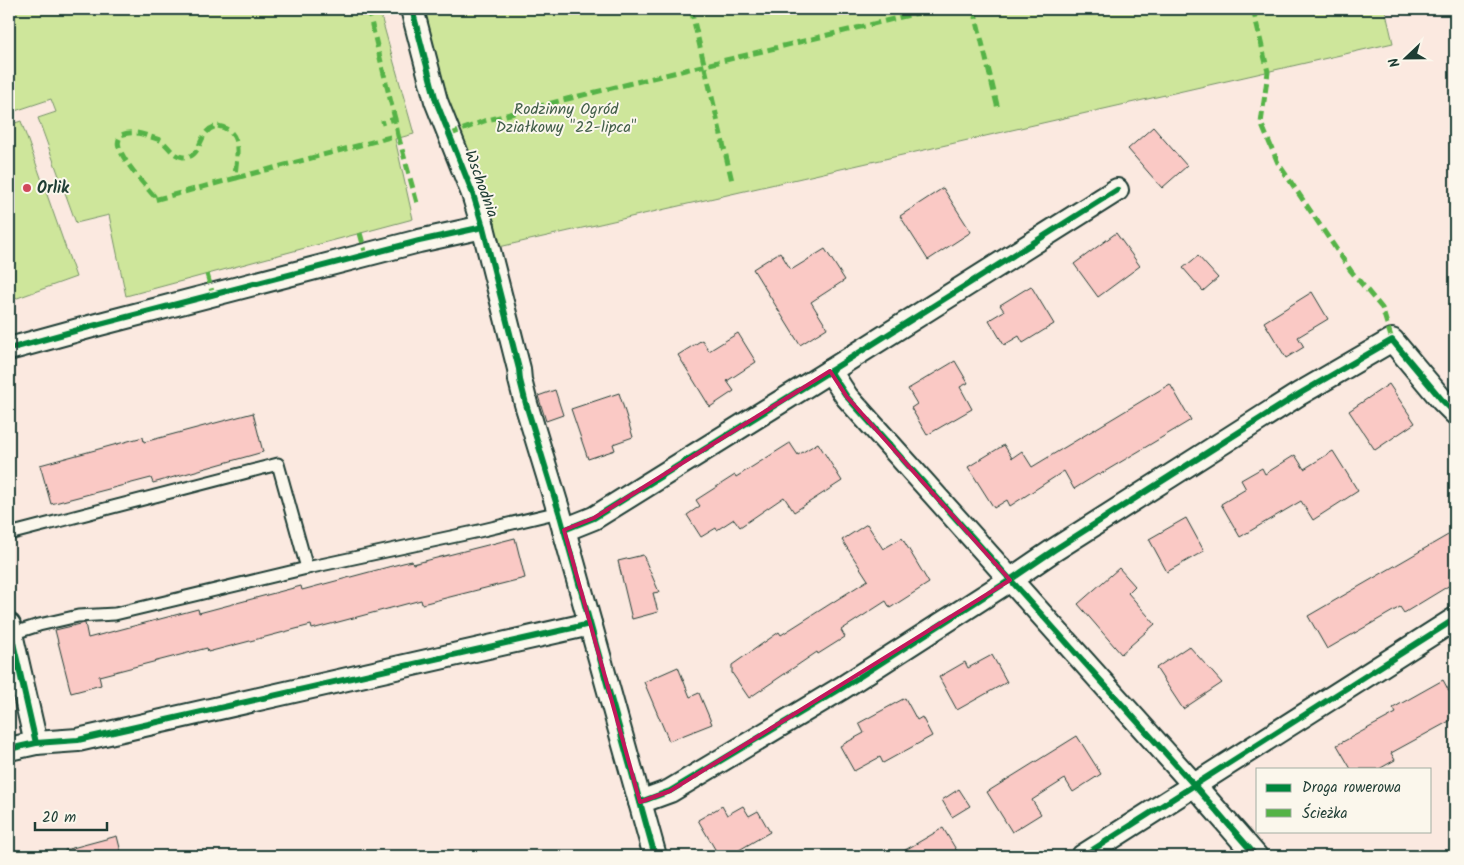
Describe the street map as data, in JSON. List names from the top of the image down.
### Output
{
  "streets": {
    "street": ["Wschodnia"]
  },
  "parks": ["Rodzinny Ogród Działkowy \"22-lipca\""],
  "places": ["Orlik"],
  "legend": ["Droga rowerowa", "Ścieżka"],
  "scale_bar": "20 m",
  "north": "left"
}
